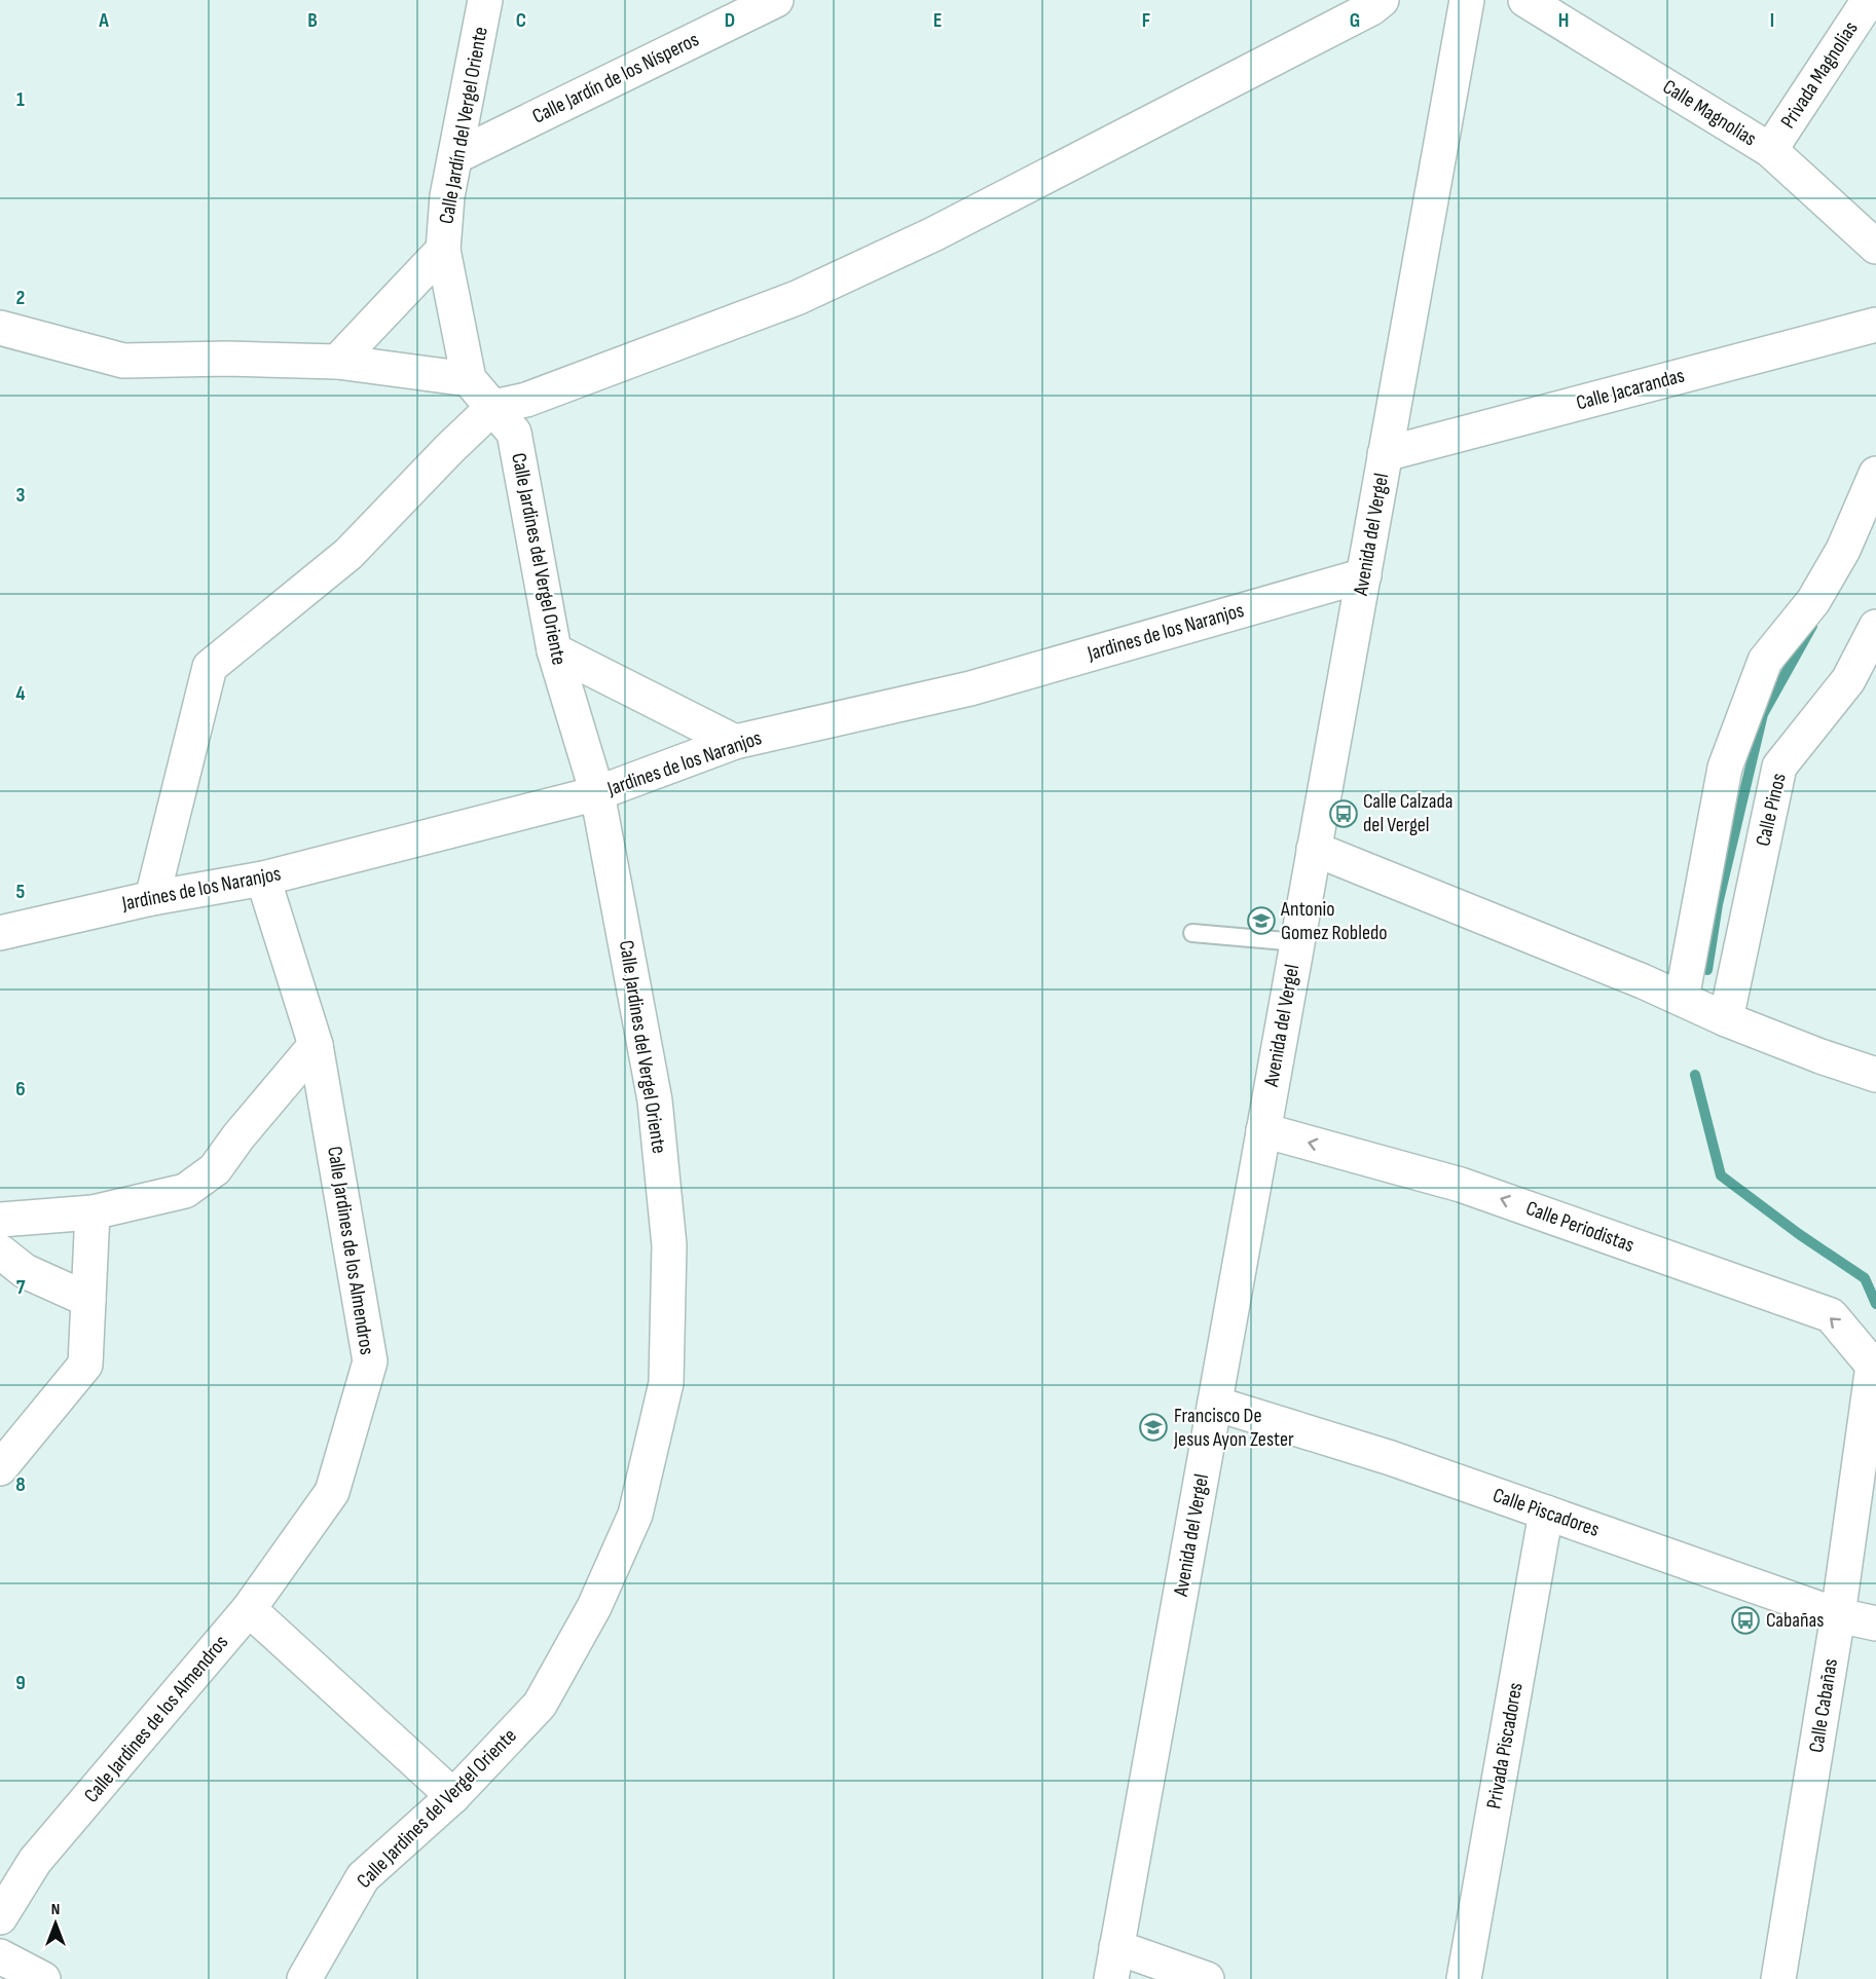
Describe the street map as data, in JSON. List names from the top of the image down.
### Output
{
  "streets": {
    "street": [
      "Privada Magnolias",
      "Calle Jardín de los Nísperos",
      "Calle Magnolias",
      "Calle Jardín del Vergel Oriente",
      "Calle Jacarandas",
      "Avenida del Vergel",
      "Calle Jardines del Vergel Oriente",
      "Jardines de los Naranjos",
      "Calle Pinos",
      "Calle Periodistas",
      "Calle Jardines de los Almendros",
      "Calle Piscadores",
      "Calle Cabañas",
      "Privada Piscadores"
    ]
  },
  "crossings": [
    ["Privada Magnolias", "Calle Magnolias"],
    ["Calle Jardín de los Nísperos", "Calle Jardín del Vergel Oriente"],
    ["Calle Jacarandas", "Avenida del Vergel"],
    ["Avenida del Vergel", "Jardines de los Naranjos"],
    ["Avenida del Vergel", "Calle Periodistas"],
    ["Avenida del Vergel", "Calle Piscadores"],
    ["Calle Jardines del Vergel Oriente", "Jardines de los Naranjos"],
    ["Jardines de los Naranjos", "Calle Jardines de los Almendros"],
    ["Calle Periodistas", "Calle Cabañas"],
    ["Calle Piscadores", "Calle Cabañas"],
    ["Calle Piscadores", "Privada Piscadores"]
  ],
  "places": {
    "bus stop": ["Calle Calzada del Vergel", "Cabañas"],
    "school or university": ["Antonio Gomez Robledo", "Francisco De Jesus Ayon Zester"]
  },
  "north": "top",
  "grid": {
    "columns": [
      "A",
      "B",
      "C",
      "D",
      "E",
      "F",
      "G",
      "H",
      "I"
    ],
    "rows": [
      "1",
      "2",
      "3",
      "4",
      "5",
      "6",
      "7",
      "8",
      "9"
    ]
  }
}
